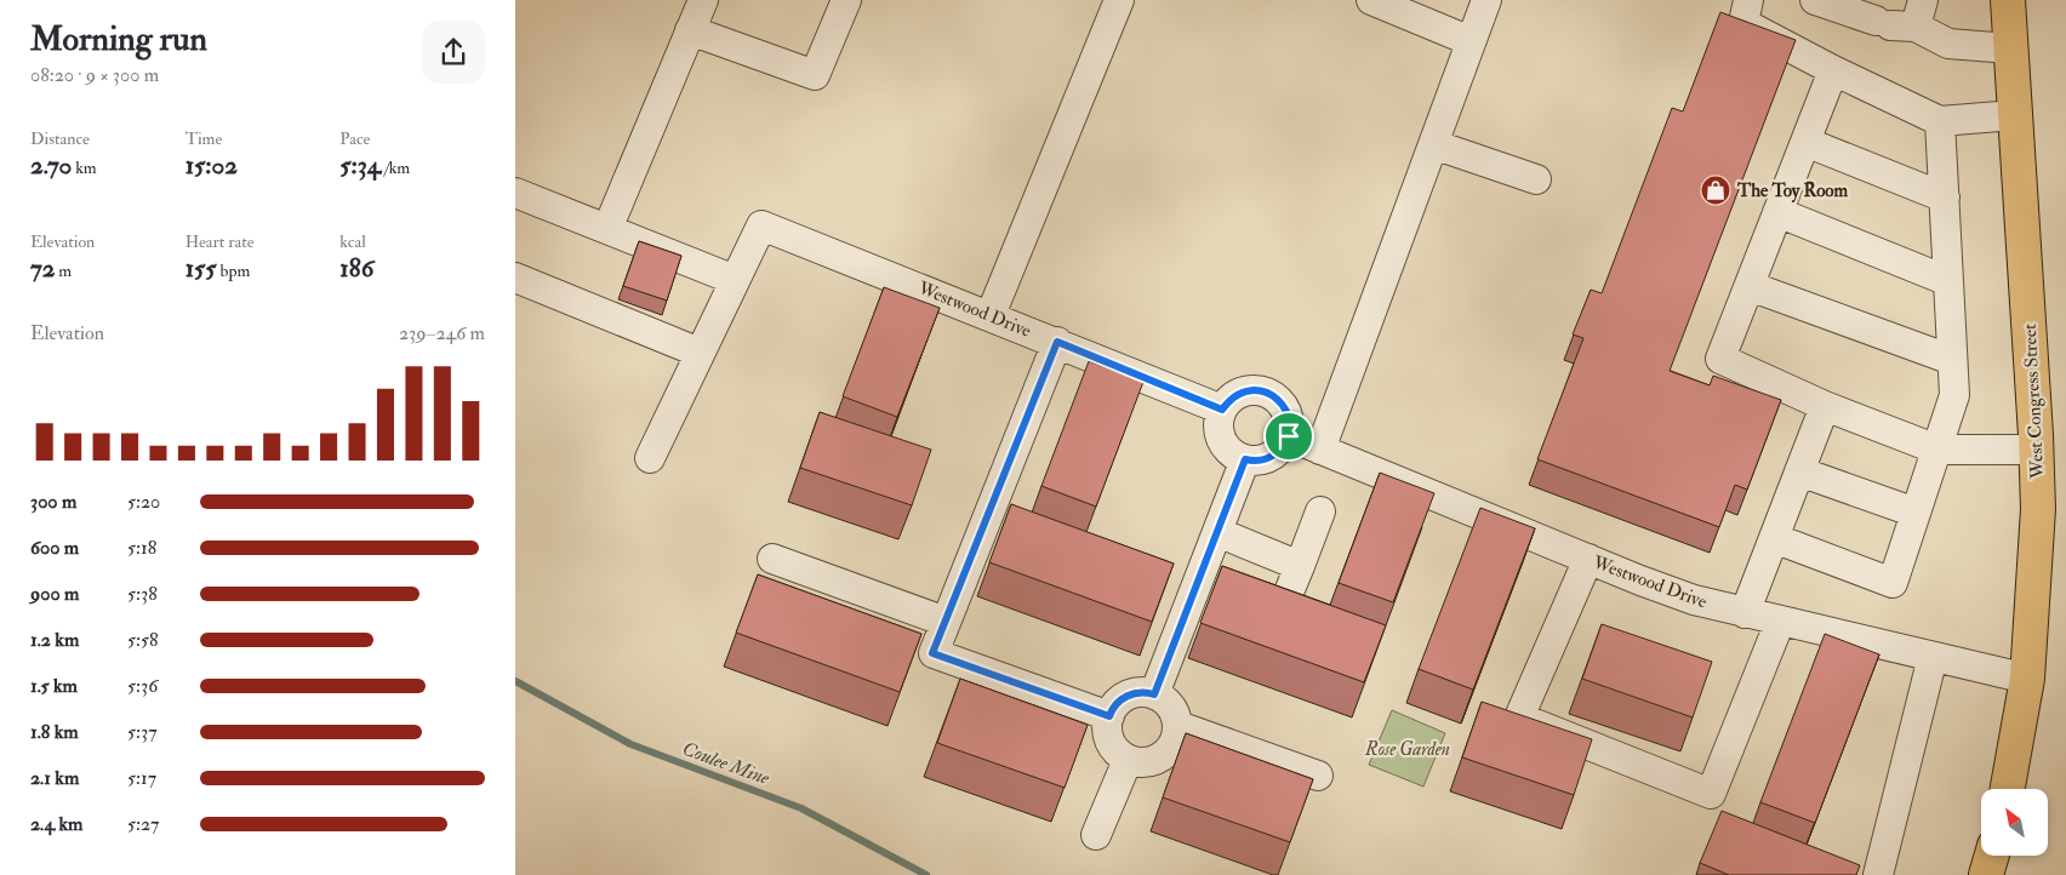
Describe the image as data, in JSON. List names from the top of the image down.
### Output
{
  "streets": {
    "main road": ["West Congress Street"],
    "street": ["Westwood Drive"]
  },
  "crossings": [
    ["Westwood Drive", "West Congress Street"]
  ],
  "water": ["Coulee Mine"],
  "parks": ["Rose Garden"],
  "places": {
    "shop": ["The Toy Room"]
  },
  "north": "top left",
  "page": {
    "heading": ["Morning run", "08:20 · 9 × 300 m"],
    "stats": [
      ["Distance", "2.70 km"],
      ["Time", "15:02"],
      ["Pace", "5:34 /km"],
      ["Elevation", "72 m"],
      ["Heart rate", "155 bpm"],
      ["kcal", "186"]
    ],
    "chart": ["Elevation", "239–246 m"],
    "list": [
      {
        "name": "300 m",
        "note": "5:20"
      },
      {
        "name": "600 m",
        "note": "5:18"
      },
      {
        "name": "900 m",
        "note": "5:38"
      },
      {
        "name": "1.2 km",
        "note": "5:58"
      },
      {
        "name": "1.5 km",
        "note": "5:36"
      },
      {
        "name": "1.8 km",
        "note": "5:37"
      },
      {
        "name": "2.1 km",
        "note": "5:17"
      },
      {
        "name": "2.4 km",
        "note": "5:27"
      }
    ]
  }
}
